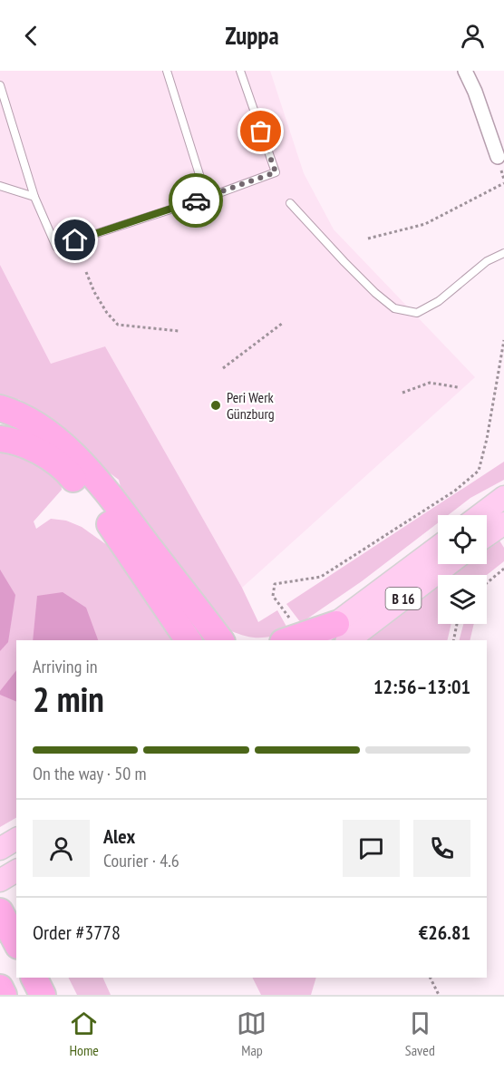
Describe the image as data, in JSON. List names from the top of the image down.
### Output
{
  "streets": {
    "main road": ["B 16"]
  },
  "places": ["Peri Werk Günzburg"],
  "page": {
    "header": "Zuppa",
    "heading": ["2 min", "Arriving in", "12:56–13:01"],
    "panel": [
      "Alex",
      "Courier · 4.6",
      "Order #3778",
      "€26.81"
    ],
    "bar": "On the way · 50 m",
    "tabs": ["Home", "Map", "Saved"]
  }
}
